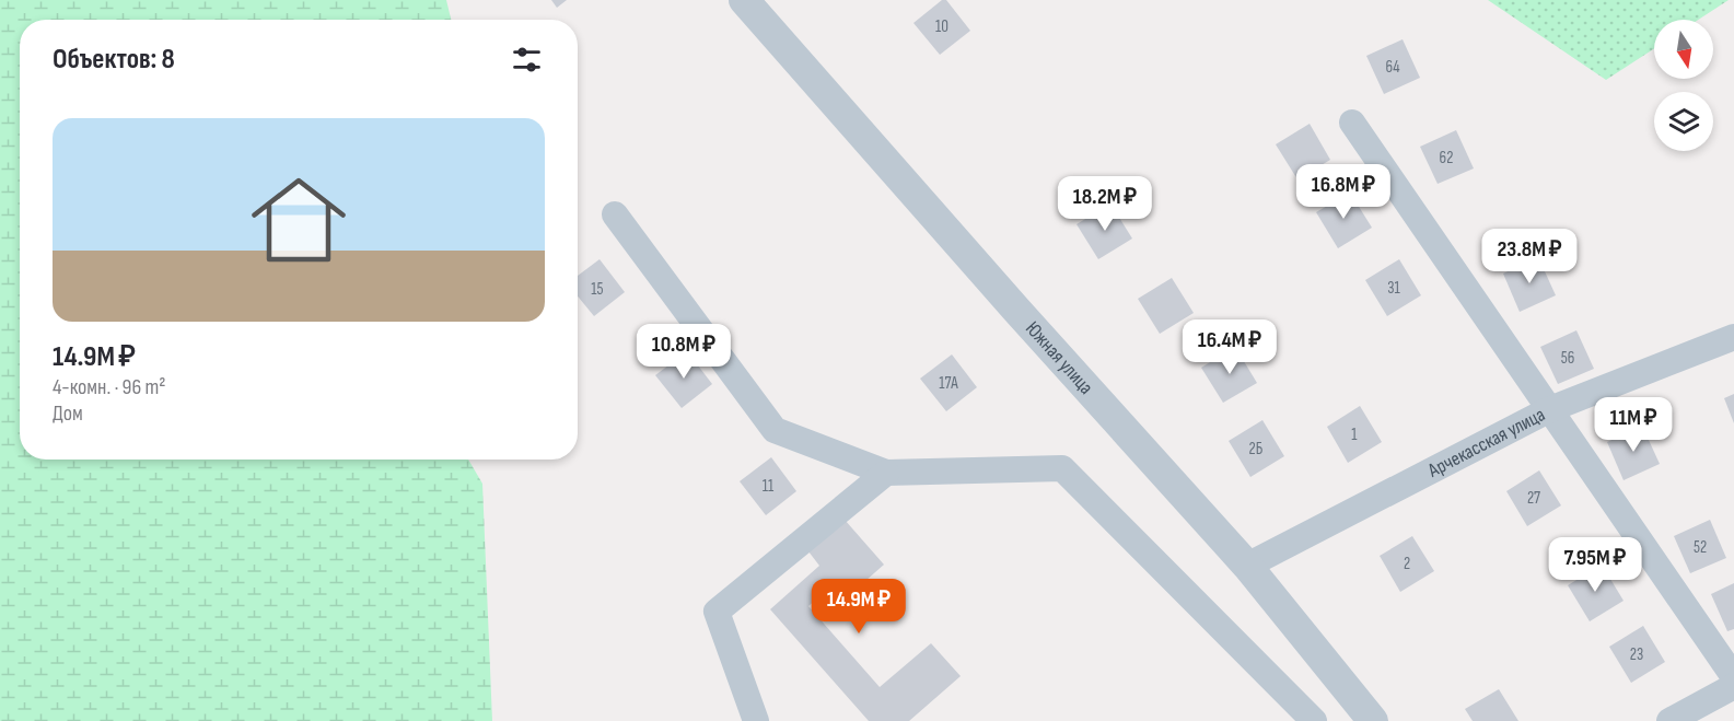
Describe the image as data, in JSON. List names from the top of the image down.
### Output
{
  "streets": {
    "street": ["Южная улица", "Арчекасская улица"]
  },
  "crossings": [
    ["Южная улица", "Арчекасская улица"]
  ],
  "house_numbers": [
    "10",
    "64",
    "62",
    "31",
    "15",
    "56",
    "17А",
    "1",
    "2Б",
    "11",
    "27",
    "52",
    "2",
    "23"
  ],
  "north": "bottom",
  "page": {
    "heading": "Объектов: 8",
    "list": [
      {
        "name": "14.9M ₽",
        "note": "4-комн. · 96 m² · Дом"
      }
    ],
    "price": [
      "16.8M ₽",
      "18.2M ₽",
      "23.8M ₽",
      "16.4M ₽",
      "10.8M ₽",
      "11M ₽",
      "7.95M ₽",
      "14.9M ₽"
    ]
  }
}
